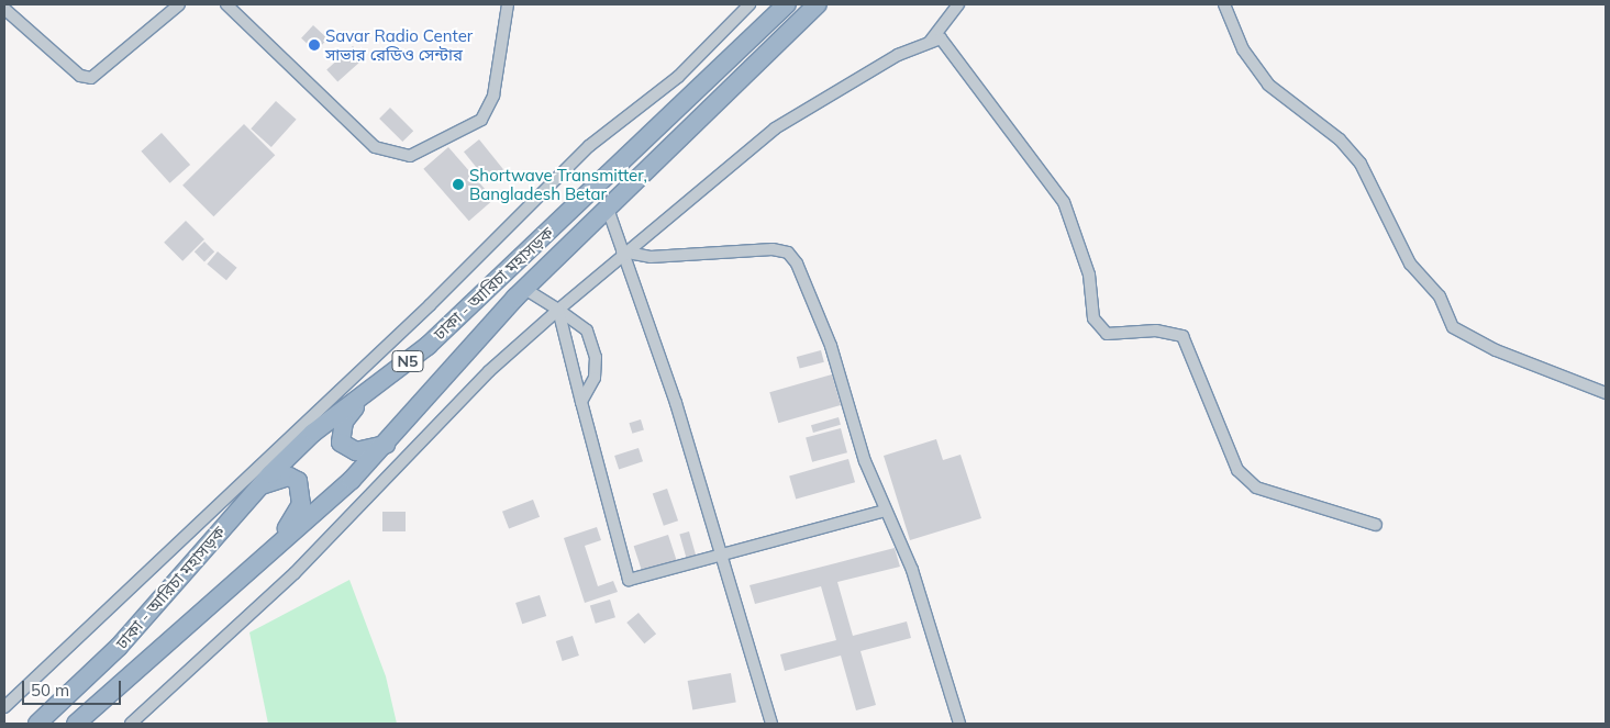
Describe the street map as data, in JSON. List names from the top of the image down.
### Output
{
  "streets": {
    "highway": ["ঢাকা - আরিচা মহাসড়ক", "N5"]
  },
  "places": ["Savar Radio Center সাভার রেডিও সেন্টার", "Shortwave Transmitter, Bangladesh Betar"],
  "scale_bar": "50 m"
}
